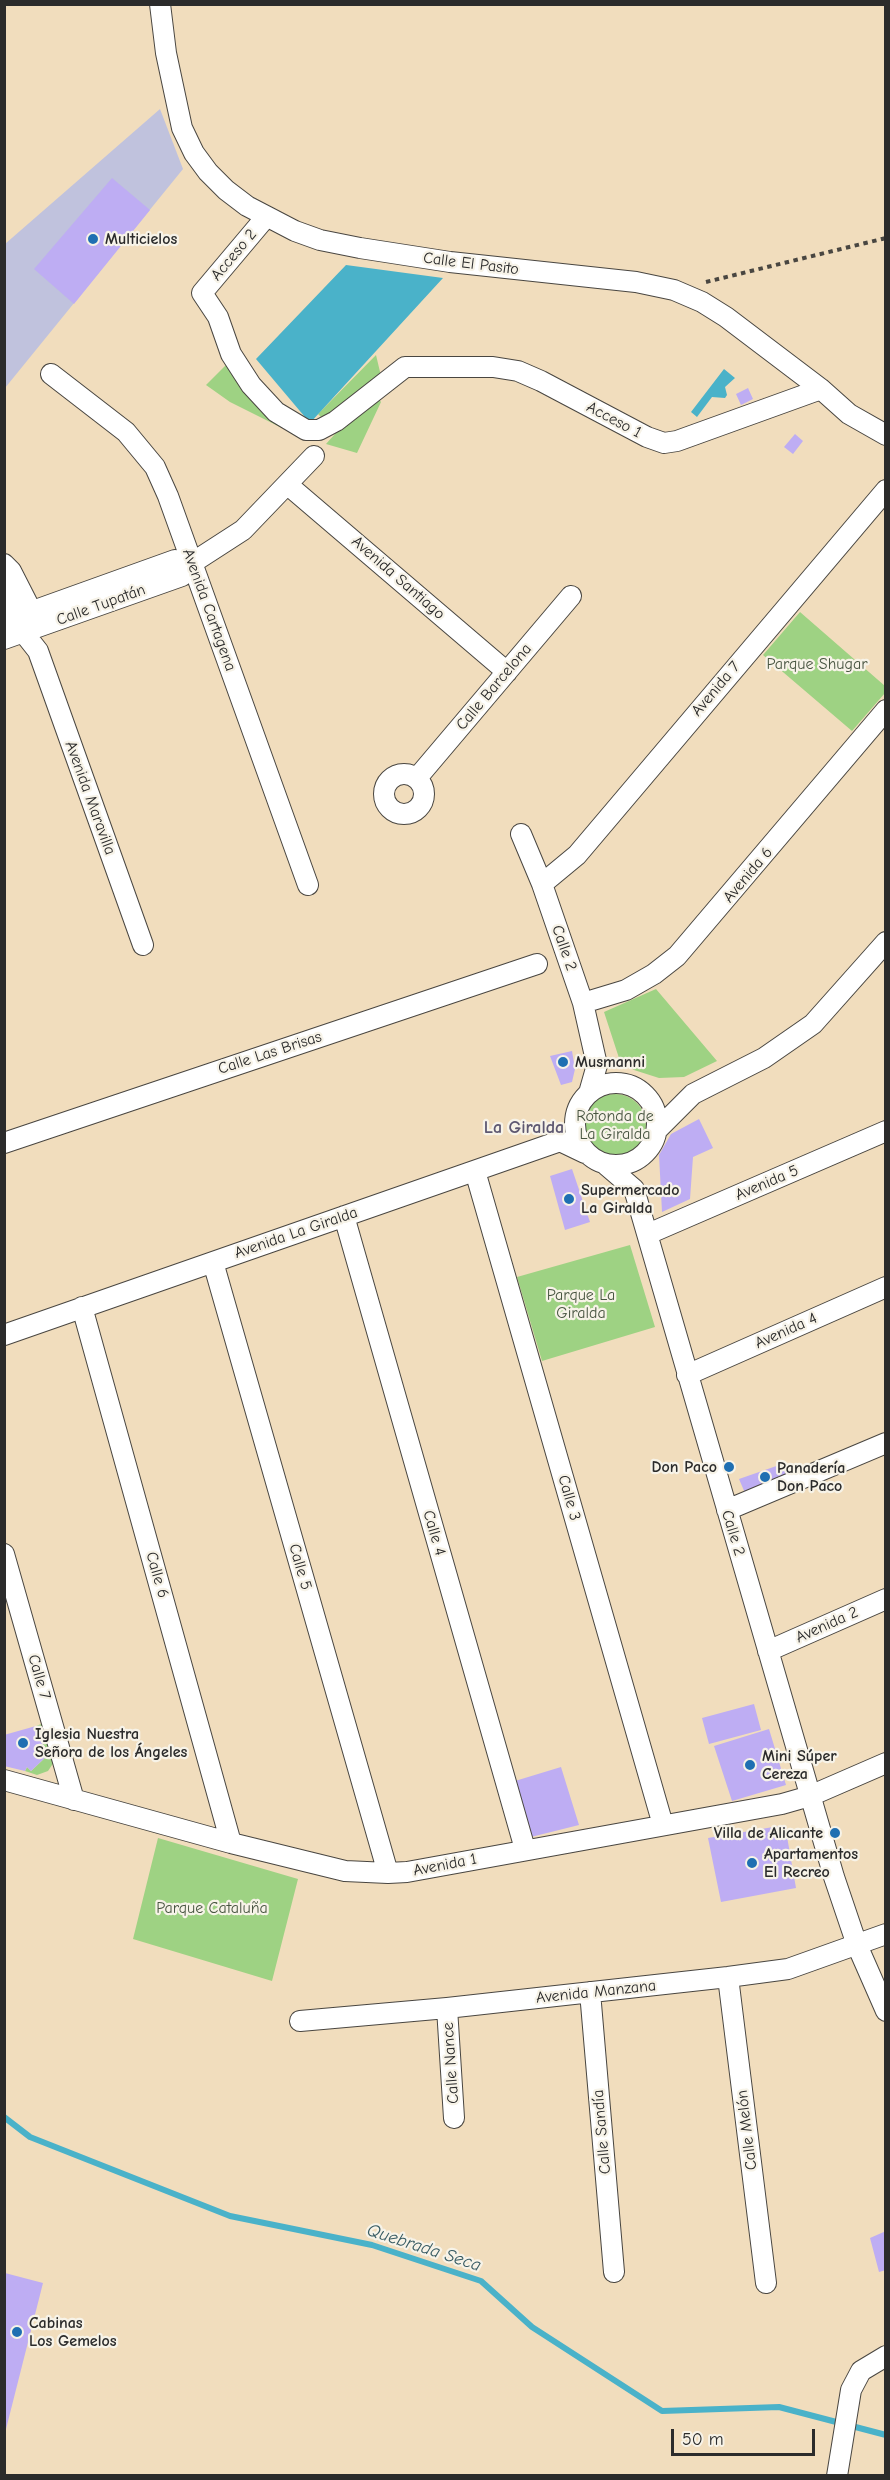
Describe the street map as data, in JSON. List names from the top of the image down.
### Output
{
  "streets": {
    "street": [
      "Acceso 2",
      "Calle El Pasito",
      "Acceso 1",
      "Avenida Santiago",
      "Calle Tupatán",
      "Avenida Cartagena",
      "Calle Barcelona",
      "Avenida 7",
      "Avenida Maravilla",
      "Avenida 6",
      "Calle 2",
      "Calle Las Brisas",
      "Avenida 5",
      "Avenida La Giralda",
      "Avenida 4",
      "Calle 3",
      "Calle 4",
      "Calle 5",
      "Calle 6",
      "Avenida 2",
      "Calle 7",
      "Avenida 1",
      "Avenida Manzana",
      "Calle Nance",
      "Calle Melón",
      "Calle Sandía"
    ]
  },
  "crossings": [
    ["Acceso 2", "Calle El Pasito"],
    ["Acceso 2", "Acceso 1"],
    ["Calle El Pasito", "Acceso 1"],
    ["Avenida Santiago", "Calle Tupatán"],
    ["Avenida Santiago", "Calle Barcelona"],
    ["Calle Tupatán", "Avenida Cartagena"],
    ["Calle Tupatán", "Avenida Maravilla"],
    ["Avenida 7", "Calle 2"],
    ["Avenida 6", "Calle 2"],
    ["Calle 2", "Avenida 5"],
    ["Calle 2", "Avenida 4"],
    ["Calle 2", "Avenida 2"],
    ["Calle 2", "Avenida 1"],
    ["Calle 2", "Avenida Manzana"],
    ["Avenida La Giralda", "Calle 3"],
    ["Avenida La Giralda", "Calle 4"],
    ["Avenida La Giralda", "Calle 5"],
    ["Avenida La Giralda", "Calle 6"],
    ["Calle 3", "Avenida 1"],
    ["Calle 4", "Avenida 1"],
    ["Calle 5", "Avenida 1"],
    ["Calle 6", "Avenida 1"],
    ["Calle 7", "Avenida 1"],
    ["Avenida Manzana", "Calle Nance"],
    ["Avenida Manzana", "Calle Melón"],
    ["Avenida Manzana", "Calle Sandía"]
  ],
  "districts": ["La Giralda"],
  "water": ["Quebrada Seca"],
  "parks": [
    "Parque Shugar",
    "Rotonda de La Giralda",
    "Parque La Giralda",
    "Parque Cataluña"
  ],
  "places": [
    "Multicielos",
    "Musmanni",
    "Supermercado La Giralda",
    "Don Paco",
    "Panadería Don Paco",
    "Iglesia Nuestra Señora de los Ángeles",
    "Mini Súper Cereza",
    "Villa de Alicante",
    "Apartamentos El Recreo",
    "Cabinas Los Gemelos"
  ],
  "scale_bar": "50 m"
}
